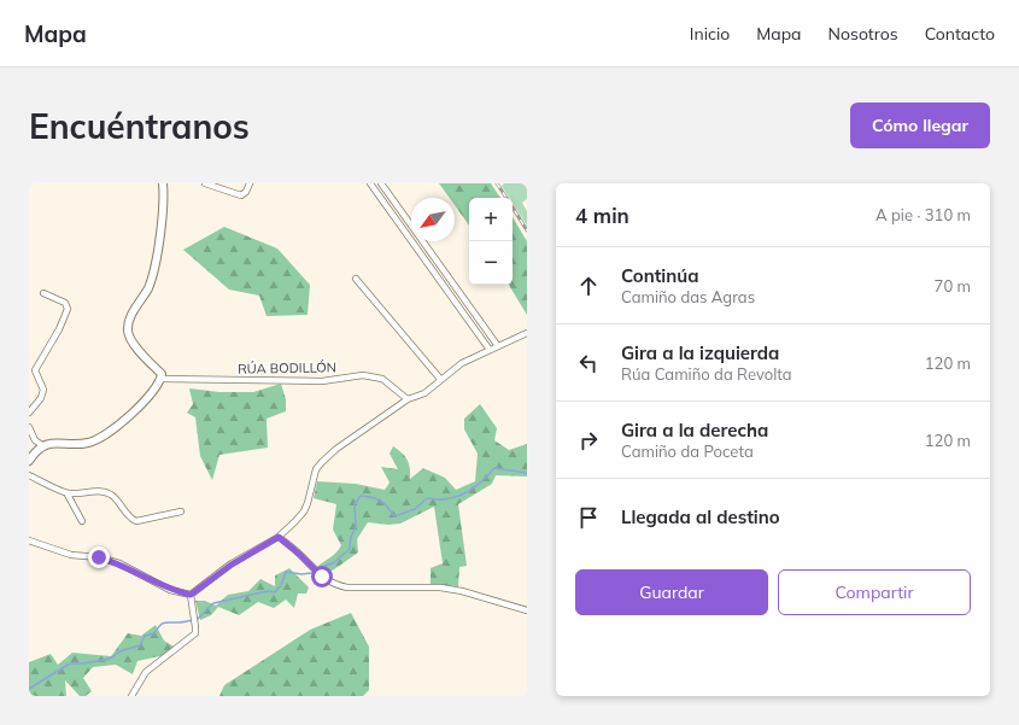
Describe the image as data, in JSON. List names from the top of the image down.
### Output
{
  "streets": {
    "street": ["RÚA BODILLÓN"]
  },
  "north": "bottom left",
  "page": {
    "header": "Mapa",
    "nav": [
      "Inicio",
      "Mapa",
      "Nosotros",
      "Contacto"
    ],
    "buttons": [
      "Cómo llegar",
      ["Guardar", "Compartir"]
    ],
    "title": "Encuéntranos",
    "heading": ["4 min", "A pie · 310 m"],
    "map_buttons": ["+", "−"],
    "list": [
      ["Continúa", "Camiño das Agras", "70 m"],
      ["Gira a la izquierda", "Rúa Camiño da Revolta", "120 m"],
      ["Gira a la derecha", "Camiño da Poceta", "120 m"],
      "Llegada al destino"
    ]
  }
}
